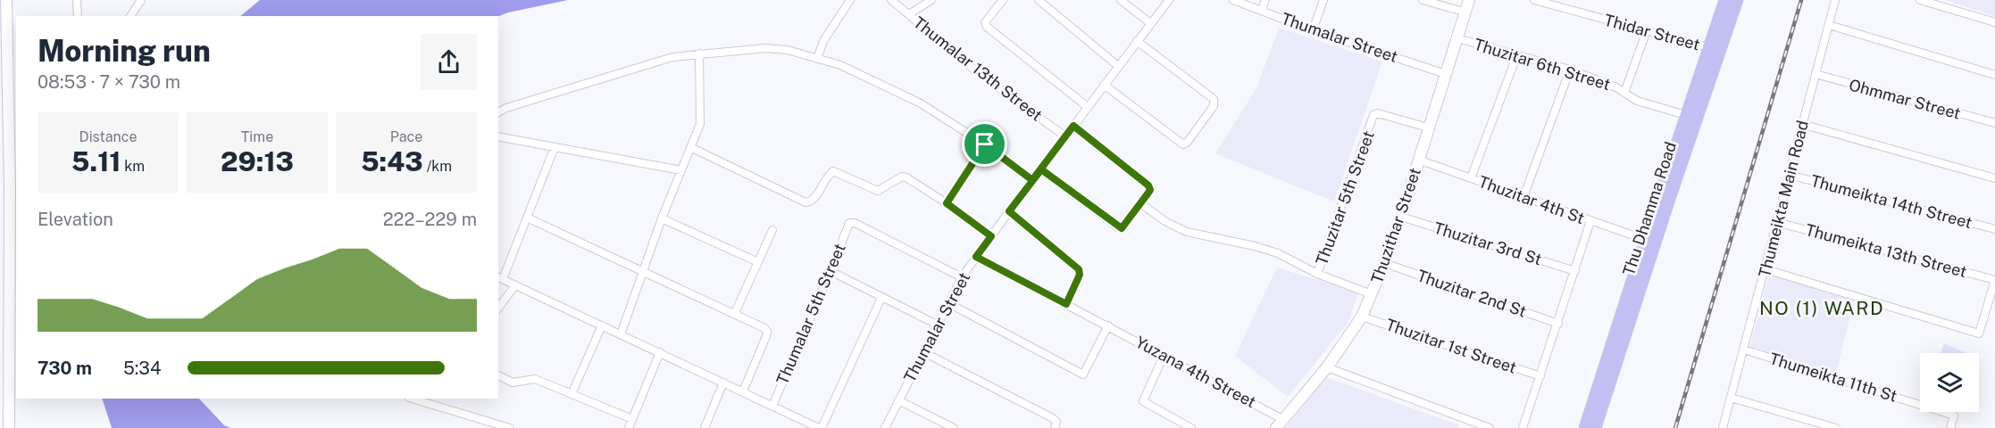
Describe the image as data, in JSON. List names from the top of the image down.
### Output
{
  "streets": {
    "main road": ["Thu Dhamma Road", "Thuzithar Street"],
    "street": [
      "Thidar Street",
      "Thumalar Street",
      "Thuzitar 6th Street",
      "Thumalar 13th Street",
      "Ohmmar Street",
      "Thuzitar 5th Street",
      "Thumeikta Main Road",
      "Thuzitar 4th St",
      "Thumeikta 14th Street",
      "Thuzitar 3rd St",
      "Thumeikta 13th Street",
      "Thuzitar 2nd St",
      "Thumalar 5th Street",
      "Thuzitar 1st Street",
      "Yuzana 4th Street",
      "Thumeikta 11th St"
    ]
  },
  "crossings": [
    ["Thidar Street", "Thu Dhamma Road"],
    ["Thumalar Street", "Thumalar 13th Street"],
    ["Thumalar Street", "Thuzithar Street"],
    ["Thumalar Street", "Thumalar 5th Street"],
    ["Thumalar Street", "Yuzana 4th Street"],
    ["Thuzitar 6th Street", "Thu Dhamma Road"],
    ["Thuzitar 6th Street", "Thuzithar Street"],
    ["Ohmmar Street", "Thumeikta Main Road"],
    ["Thuzitar 5th Street", "Thuzithar Street"],
    ["Thumeikta Main Road", "Thumeikta 14th Street"],
    ["Thumeikta Main Road", "Thumeikta 13th Street"],
    ["Thumeikta Main Road", "Thumeikta 11th St"],
    ["Thuzitar 4th St", "Thu Dhamma Road"],
    ["Thuzitar 4th St", "Thuzithar Street"],
    ["Thuzithar Street", "Thuzitar 3rd St"],
    ["Thuzithar Street", "Thuzitar 2nd St"],
    ["Thuzithar Street", "Thuzitar 1st Street"],
    ["Thuzithar Street", "Yuzana 4th Street"]
  ],
  "districts": ["NO (1) WARD"],
  "page": {
    "heading": ["Morning run", "08:53 · 7 × 730 m"],
    "stats": [
      ["Distance", "5.11 km"],
      ["Time", "29:13"],
      ["Pace", "5:43 /km"]
    ],
    "chart": ["Elevation", "222–229 m"],
    "list": [
      {
        "name": "730 m",
        "note": "5:34"
      }
    ]
  }
}
